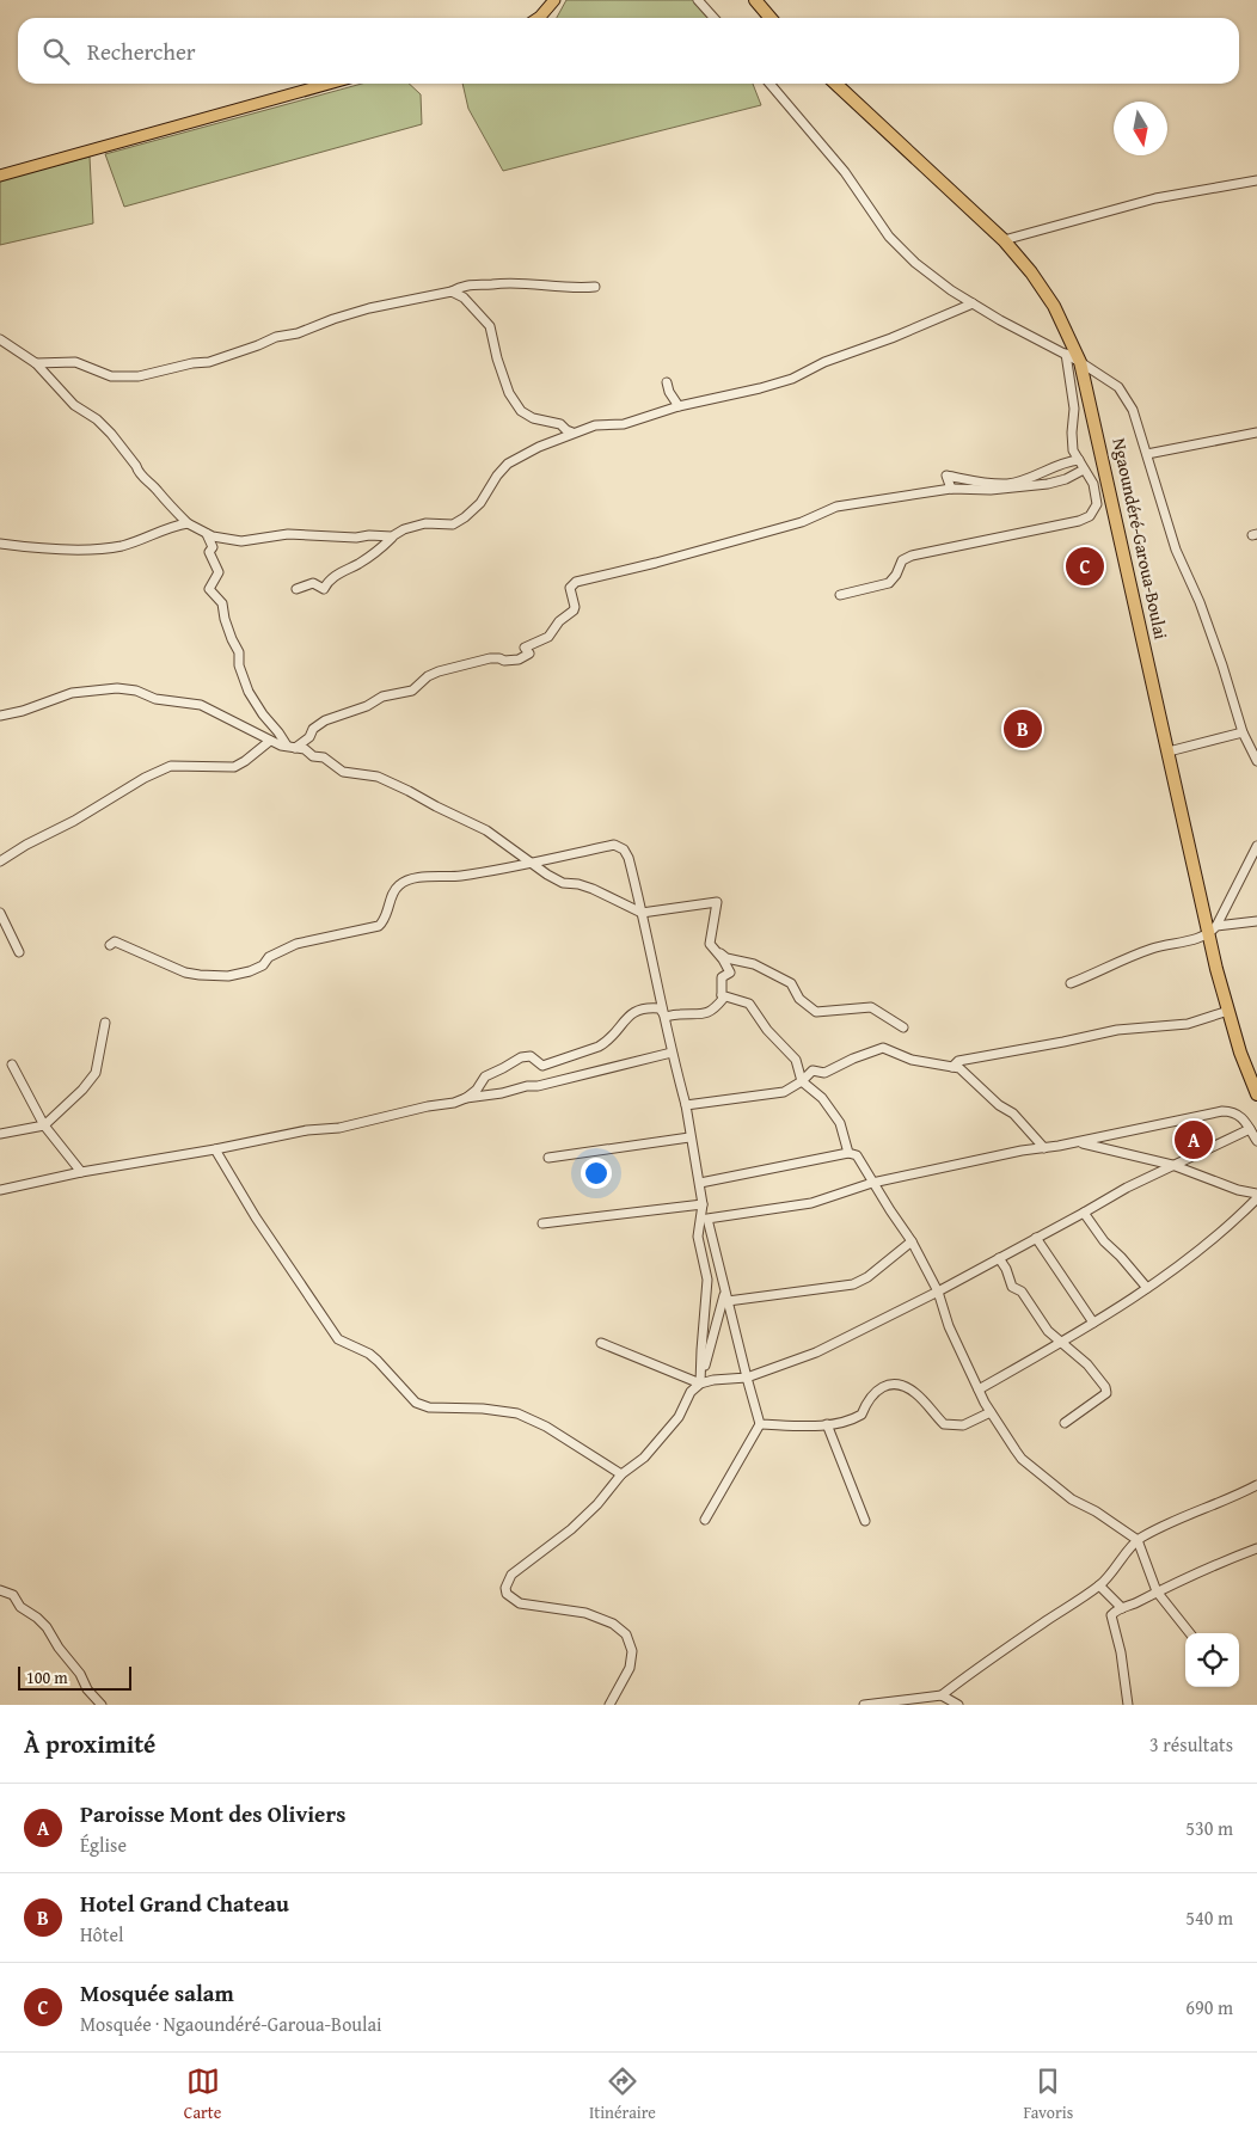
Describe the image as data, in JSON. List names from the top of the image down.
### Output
{
  "streets": {
    "highway": ["Ngaoundéré-Garoua-Boulai"]
  },
  "scale_bar": "100 m",
  "north": "bottom",
  "page": {
    "search": "Rechercher",
    "pins": ["C", "B", "A"],
    "scale": "100 m",
    "heading": ["À proximité", "3 résultats"],
    "list": [
      {
        "mark": "A",
        "name": "Paroisse Mont des Oliviers",
        "note": "Église",
        "value": "530 m"
      },
      {
        "mark": "B",
        "name": "Hotel Grand Chateau",
        "note": "Hôtel",
        "value": "540 m"
      },
      {
        "mark": "C",
        "name": "Mosquée salam",
        "note": "Mosquée · Ngaoundéré-Garoua-Boulai",
        "value": "690 m"
      }
    ],
    "nav": ["Carte", "Itinéraire", "Favoris"]
  }
}
